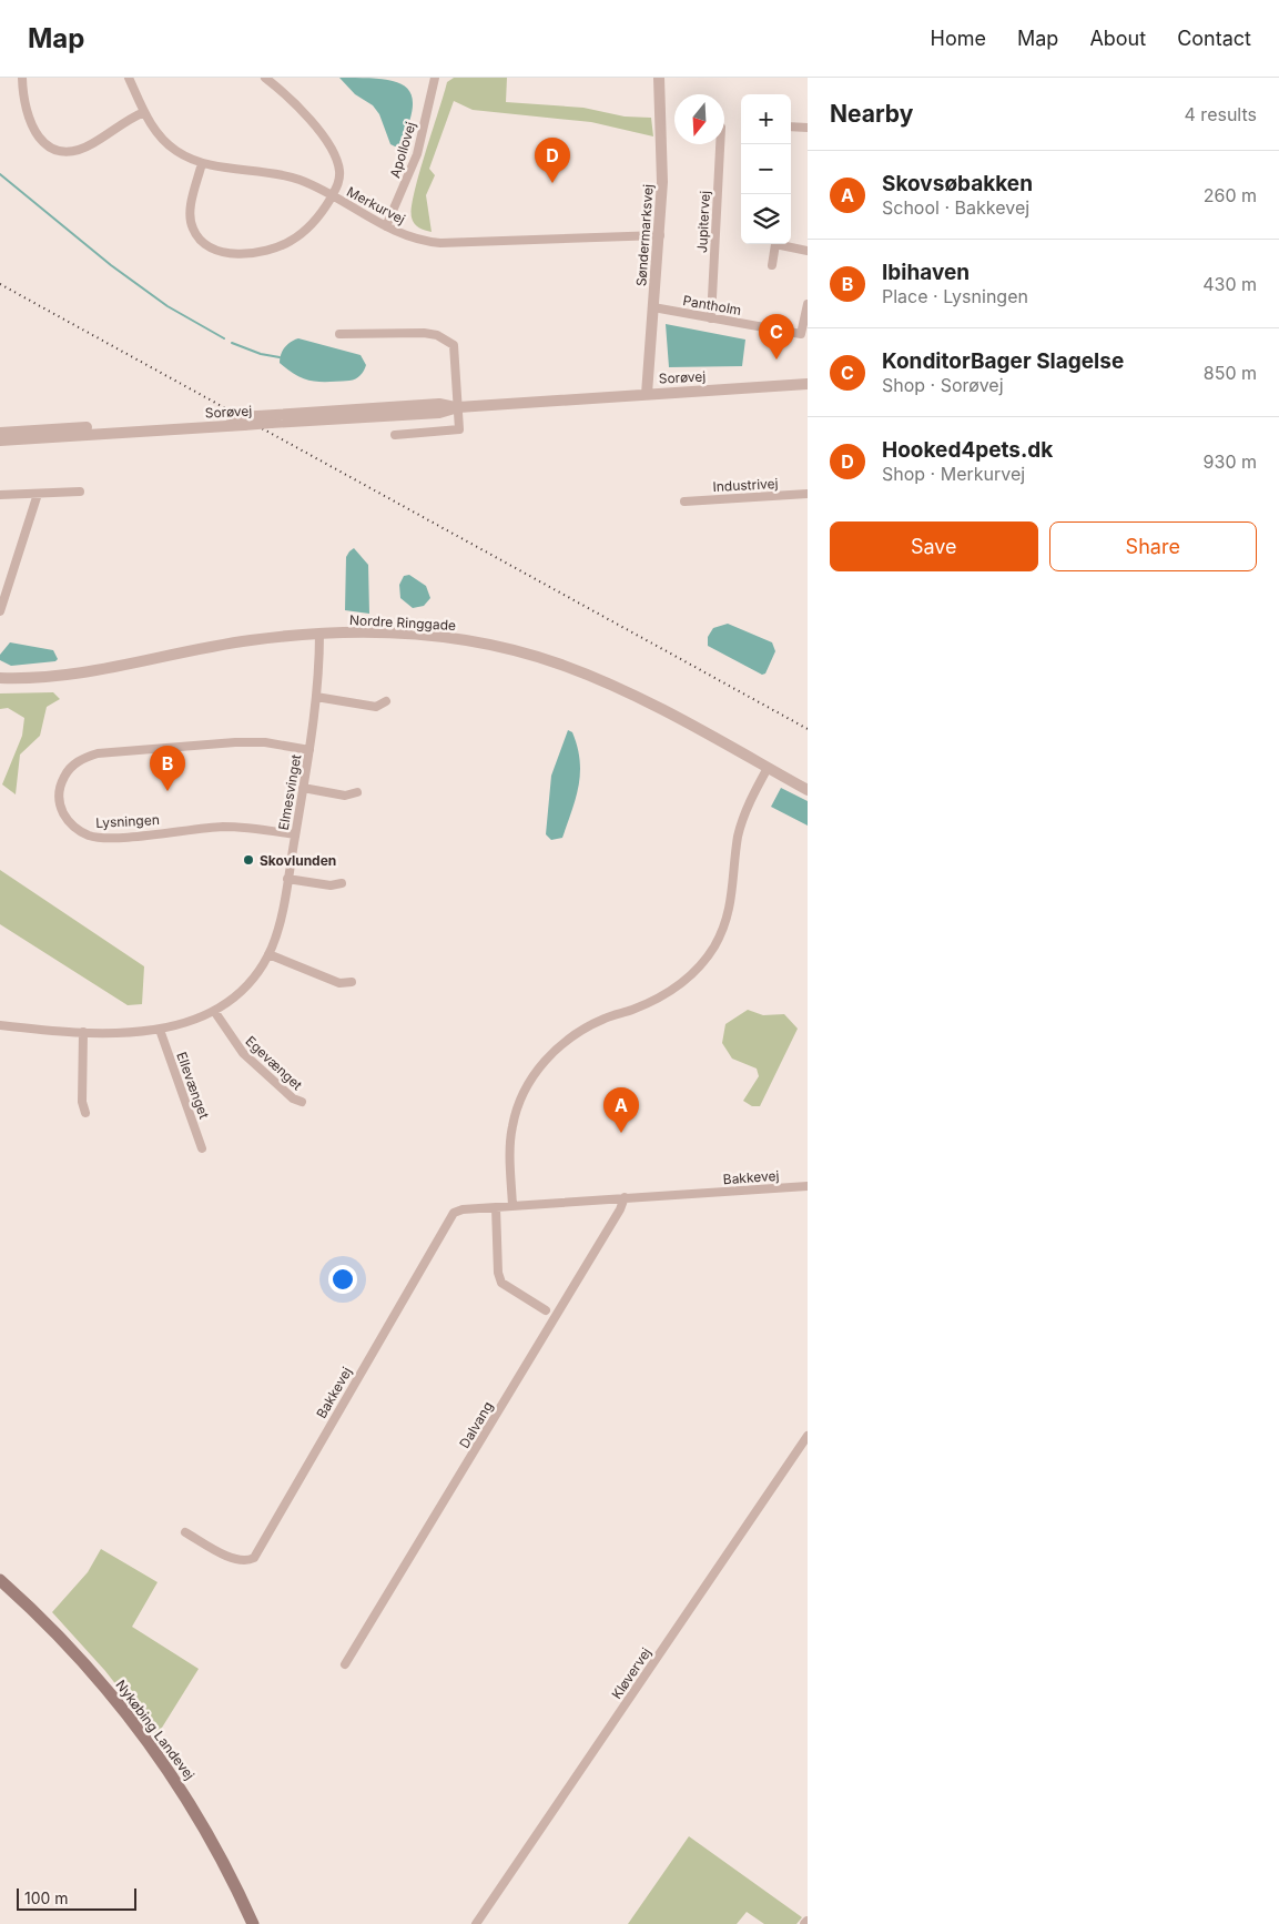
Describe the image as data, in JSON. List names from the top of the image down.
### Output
{
  "streets": {
    "main road": ["Nykøbing Landevej"],
    "street": [
      "Apollovej",
      "Merkurvej",
      "Jupitervej",
      "Søndermarksvej",
      "Pantholm",
      "Sorøvej",
      "Industrivej",
      "Nordre Ringgade",
      "Elmesvinget",
      "Lysningen",
      "Egevænget",
      "Ellevænget",
      "Bakkevej",
      "Dalvang",
      "Kløvervej"
    ]
  },
  "crossings": [
    ["Apollovej", "Merkurvej"],
    ["Merkurvej", "Søndermarksvej"],
    ["Jupitervej", "Pantholm"],
    ["Søndermarksvej", "Pantholm"],
    ["Søndermarksvej", "Sorøvej"],
    ["Nordre Ringgade", "Elmesvinget"],
    ["Elmesvinget", "Lysningen"],
    ["Elmesvinget", "Egevænget"],
    ["Elmesvinget", "Ellevænget"],
    ["Bakkevej", "Dalvang"]
  ],
  "places": ["Skovlunden"],
  "scale_bar": "100 m",
  "north": "bottom",
  "page": {
    "header": "Map",
    "nav": [
      "Home",
      "Map",
      "About",
      "Contact"
    ],
    "heading": ["Nearby", "4 results"],
    "map_buttons": ["+", "−"],
    "pins": [
      "D",
      "C",
      "B",
      "A"
    ],
    "list": [
      {
        "mark": "A",
        "name": "Skovsøbakken",
        "note": "School · Bakkevej",
        "value": "260 m"
      },
      {
        "mark": "B",
        "name": "Ibihaven",
        "note": "Place · Lysningen",
        "value": "430 m"
      },
      {
        "mark": "C",
        "name": "KonditorBager Slagelse",
        "note": "Shop · Sorøvej",
        "value": "850 m"
      },
      {
        "mark": "D",
        "name": "Hooked4pets.dk",
        "note": "Shop · Merkurvej",
        "value": "930 m"
      }
    ],
    "buttons": ["Save", "Share"],
    "scale": "100 m"
  }
}
